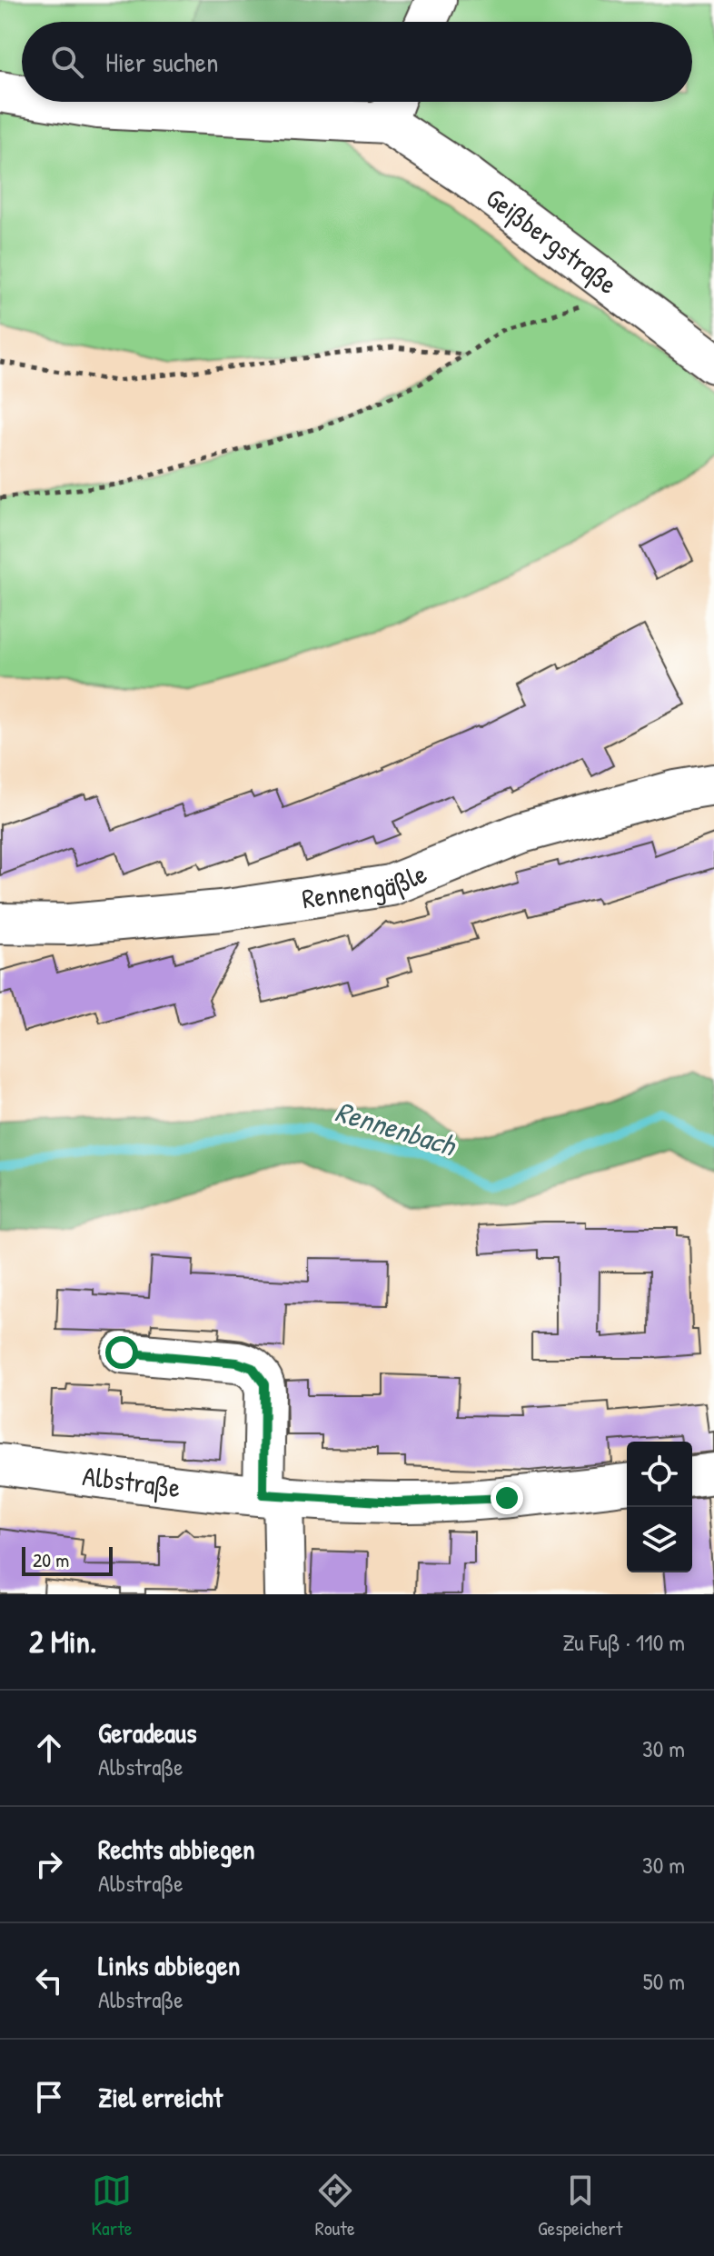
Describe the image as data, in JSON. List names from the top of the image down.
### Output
{
  "streets": {
    "street": ["Geißbergstraße", "Rennengäßle", "Albstraße"]
  },
  "water": ["Rennenbach"],
  "scale_bar": "20 m",
  "page": {
    "search": "Hier suchen",
    "scale": "20 m",
    "heading": ["2 Min.", "Zu Fuß · 110 m"],
    "list": [
      ["Geradeaus", "Albstraße", "30 m"],
      ["Rechts abbiegen", "Albstraße", "30 m"],
      ["Links abbiegen", "Albstraße", "50 m"],
      "Ziel erreicht"
    ],
    "nav": ["Karte", "Route", "Gespeichert"]
  }
}
